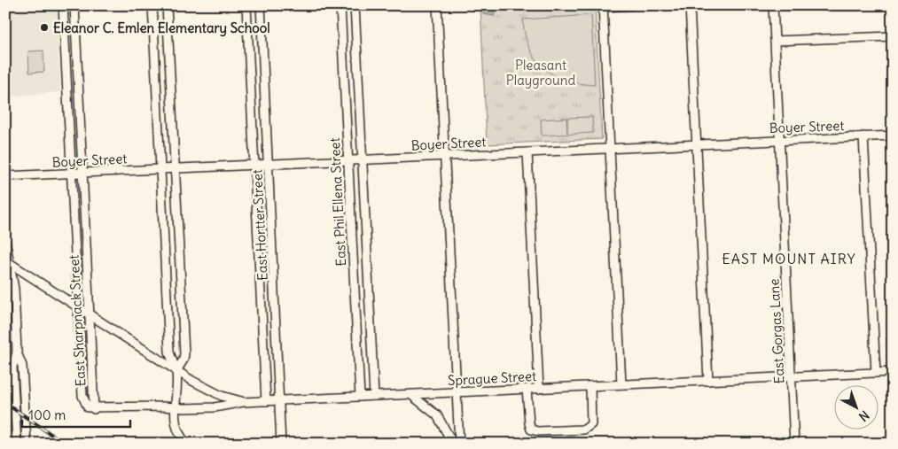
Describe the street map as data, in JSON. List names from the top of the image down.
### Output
{
  "streets": {
    "street": [
      "Boyer Street",
      "East Phil Ellena Street",
      "East Hortter Street",
      "East Sharpnack Street",
      "East Gorgas Lane",
      "Sprague Street"
    ]
  },
  "crossings": [
    ["Boyer Street", "East Phil Ellena Street"],
    ["Boyer Street", "East Hortter Street"],
    ["Boyer Street", "East Sharpnack Street"],
    ["Boyer Street", "East Gorgas Lane"],
    ["East Phil Ellena Street", "Sprague Street"],
    ["East Hortter Street", "Sprague Street"],
    ["East Sharpnack Street", "Sprague Street"],
    ["East Gorgas Lane", "Sprague Street"]
  ],
  "districts": ["EAST MOUNT AIRY"],
  "parks": ["Pleasant Playground"],
  "places": ["Eleanor C. Emlen Elementary School"],
  "scale_bar": "100 m",
  "north": "bottom right"
}
